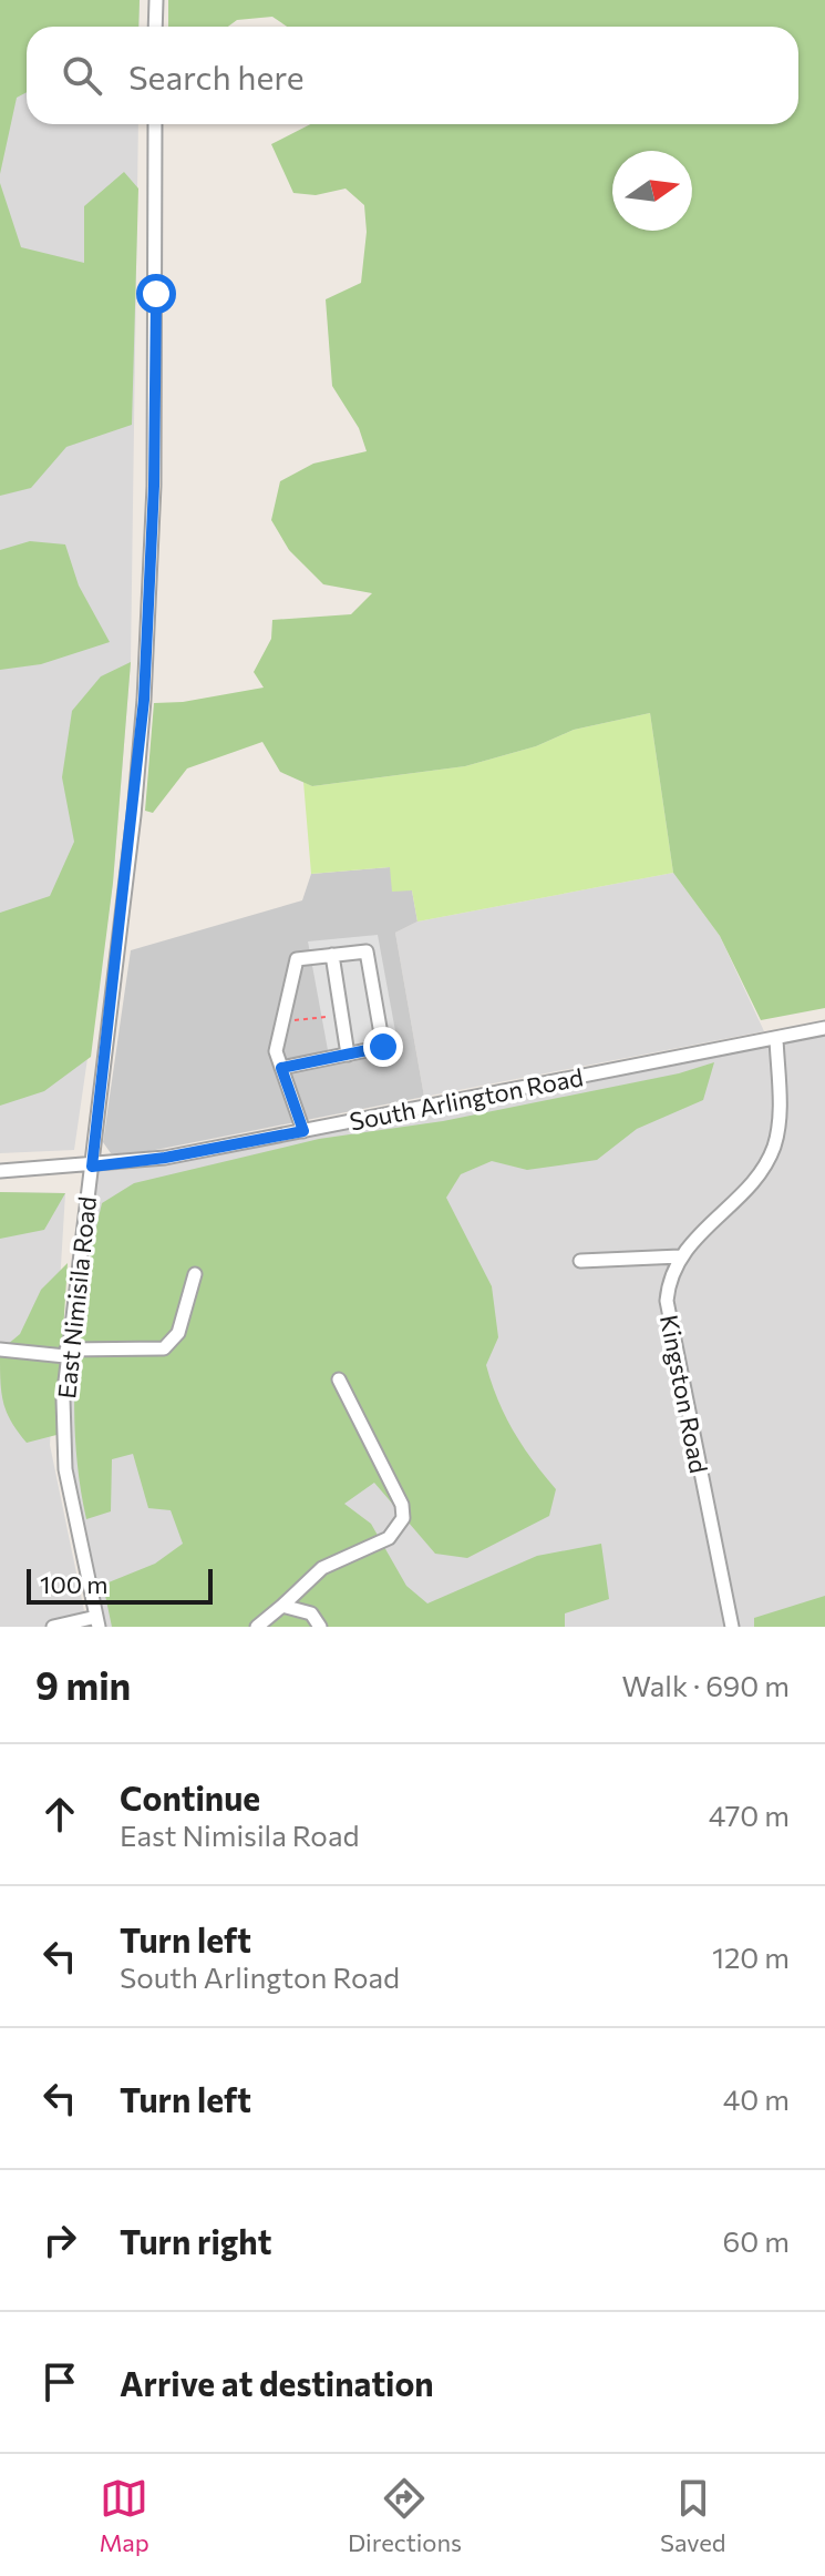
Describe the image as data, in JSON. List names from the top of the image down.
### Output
{
  "streets": {
    "street": ["South Arlington Road", "East Nimisila Road", "Kingston Road"]
  },
  "crossings": [
    ["South Arlington Road", "East Nimisila Road"],
    ["South Arlington Road", "Kingston Road"]
  ],
  "scale_bar": "100 m",
  "north": "right",
  "page": {
    "search": "Search here",
    "scale": "100 m",
    "heading": ["9 min", "Walk · 690 m"],
    "list": [
      ["Continue", "East Nimisila Road", "470 m"],
      ["Turn left", "South Arlington Road", "120 m"],
      ["Turn left", "40 m"],
      ["Turn right", "60 m"],
      "Arrive at destination"
    ],
    "nav": ["Map", "Directions", "Saved"]
  }
}
